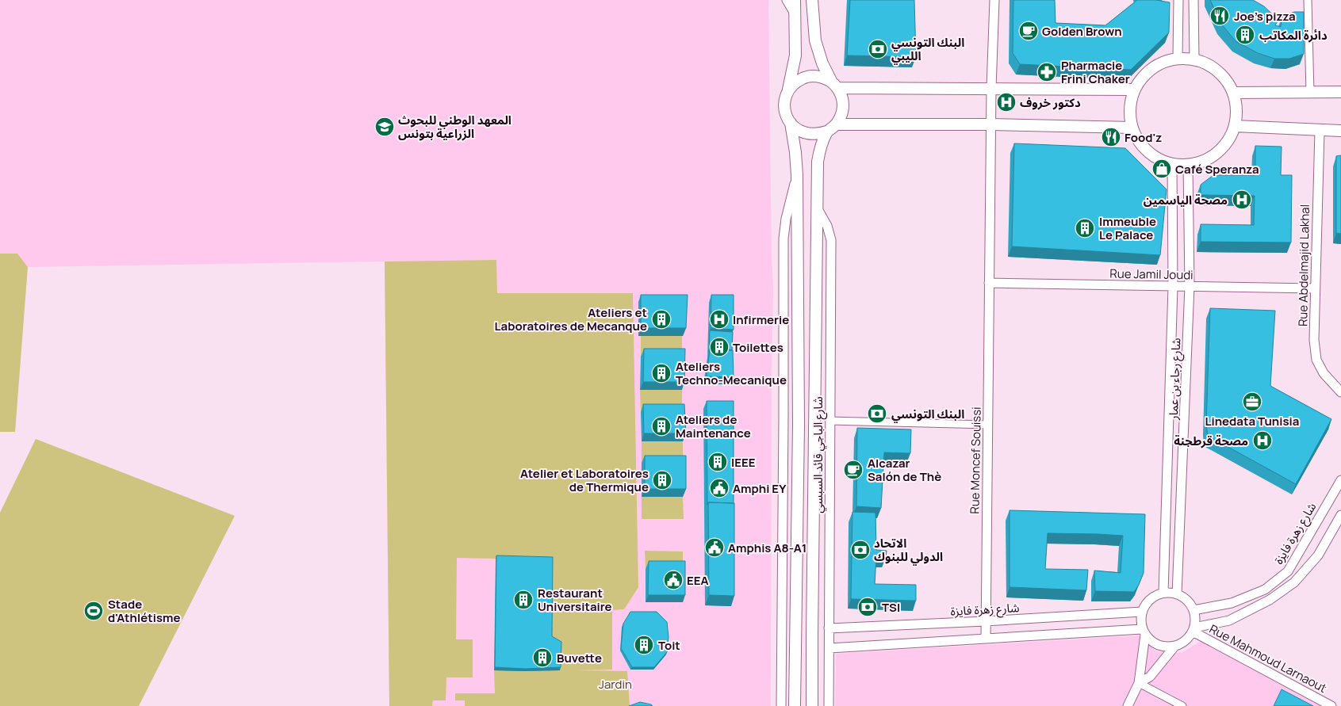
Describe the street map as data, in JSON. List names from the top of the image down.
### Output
{
  "streets": {
    "street": [
      "Rue Abdelmajid Lakhal",
      "Rue Jamil Joudi",
      "شارع رجاء بن عمار",
      "شارع الباجي قائد السبسي",
      "Rue Moncef Souissi",
      "شارع زهرة فايزة",
      "Rue Mahmoud Larnaout"
    ]
  },
  "crossings": [
    ["Rue Abdelmajid Lakhal", "Rue Jamil Joudi"],
    ["Rue Jamil Joudi", "شارع رجاء بن عمار"],
    ["Rue Jamil Joudi", "Rue Moncef Souissi"],
    ["شارع رجاء بن عمار", "شارع زهرة فايزة"],
    ["شارع رجاء بن عمار", "Rue Mahmoud Larnaout"],
    ["شارع الباجي قائد السبسي", "شارع زهرة فايزة"],
    ["Rue Moncef Souissi", "شارع زهرة فايزة"],
    ["شارع زهرة فايزة", "Rue Mahmoud Larnaout"]
  ],
  "parks": ["Jardin"],
  "places": {
    "restaurant": ["Joe's pizza", "Food'z"],
    "cafe": ["Golden Brown", "Alcazar Salón de Thè"],
    "building": [
      "دائرة المكاتب",
      "Immeuble Le Palace",
      "Ateliers et Laboratoires de Mecanque",
      "Toilettes",
      "Ateliers Techno-Mecanique",
      "Ateliers de Maintenance",
      "IEEE",
      "Atelier et Laboratoires de Thermique",
      "Restaurant Universitaire",
      "Toit",
      "Buvette"
    ],
    "bank": [
      "البنك التونسي الليبي",
      "البنك التونسي",
      "الاتحاد الدولي للبنوك",
      "TSI"
    ],
    "pharmacy": ["Pharmacie Frini Chaker"],
    "hospital": [
      "دكتور خروف",
      "مصحة الياسمين",
      "Infirmerie",
      "مصحة قرطجنة"
    ],
    "school or university": ["المعهد الوطني للبحوث الزراعية بتونس"],
    "shop": ["Café Speranza"],
    "office": ["Linedata Tunisia"],
    "public building": ["Amphi EY", "Amphis A8-A1", "EEA"],
    "sports": ["Stade d'Athlétisme"]
  }
}
